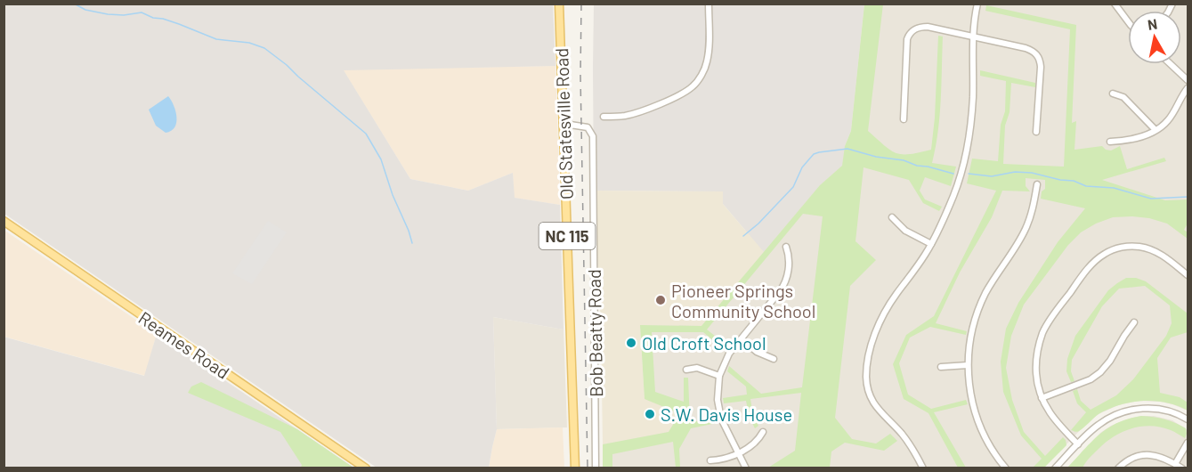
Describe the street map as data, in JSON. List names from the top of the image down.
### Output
{
  "streets": {
    "main road": ["Old Statesville Road", "NC 115", "Reames Road"],
    "street": ["Bob Beatty Road"]
  },
  "crossings": [
    ["Old Statesville Road", "Bob Beatty Road"]
  ],
  "places": ["Pioneer Springs Community School", "Old Croft School", "S.W. Davis House"],
  "north": "top"
}
